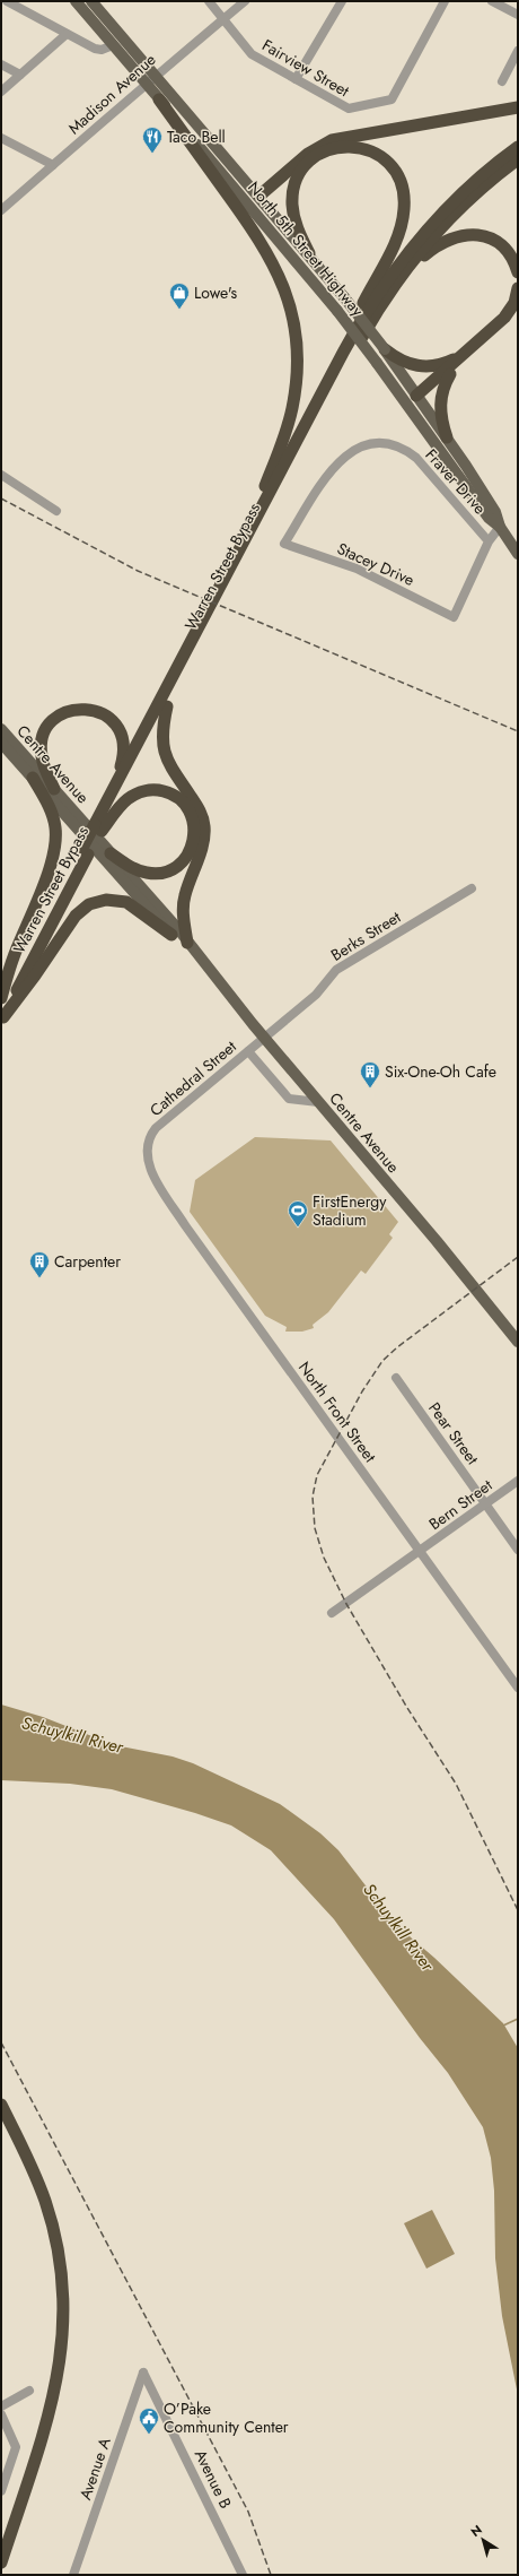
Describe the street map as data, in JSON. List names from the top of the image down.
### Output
{
  "streets": {
    "highway": ["Warren Street Bypass"],
    "main road": ["North 5th Street Highway", "Centre Avenue"],
    "street": [
      "Fairview Street",
      "Madison Avenue",
      "Fraver Drive",
      "Stacey Drive",
      "Berks Street",
      "Cathedral Street",
      "North Front Street",
      "Pear Street",
      "Bern Street",
      "Avenue A",
      "Avenue B"
    ]
  },
  "crossings": [
    ["Fairview Street", "Madison Avenue"],
    ["Madison Avenue", "North 5th Street Highway"],
    ["Fraver Drive", "Stacey Drive"],
    ["Centre Avenue", "Berks Street"],
    ["Centre Avenue", "Cathedral Street"],
    ["Berks Street", "Cathedral Street"],
    ["Cathedral Street", "North Front Street"],
    ["North Front Street", "Bern Street"],
    ["Pear Street", "Bern Street"],
    ["Avenue A", "Avenue B"]
  ],
  "water": ["Schuylkill River"],
  "places": {
    "restaurant": ["Taco Bell"],
    "shop": ["Lowe's"],
    "building": ["Six-One-Oh Cafe", "Carpenter"],
    "sports": ["FirstEnergy Stadium"],
    "public building": ["O’Pake Community Center"]
  },
  "north": "top left"
}
